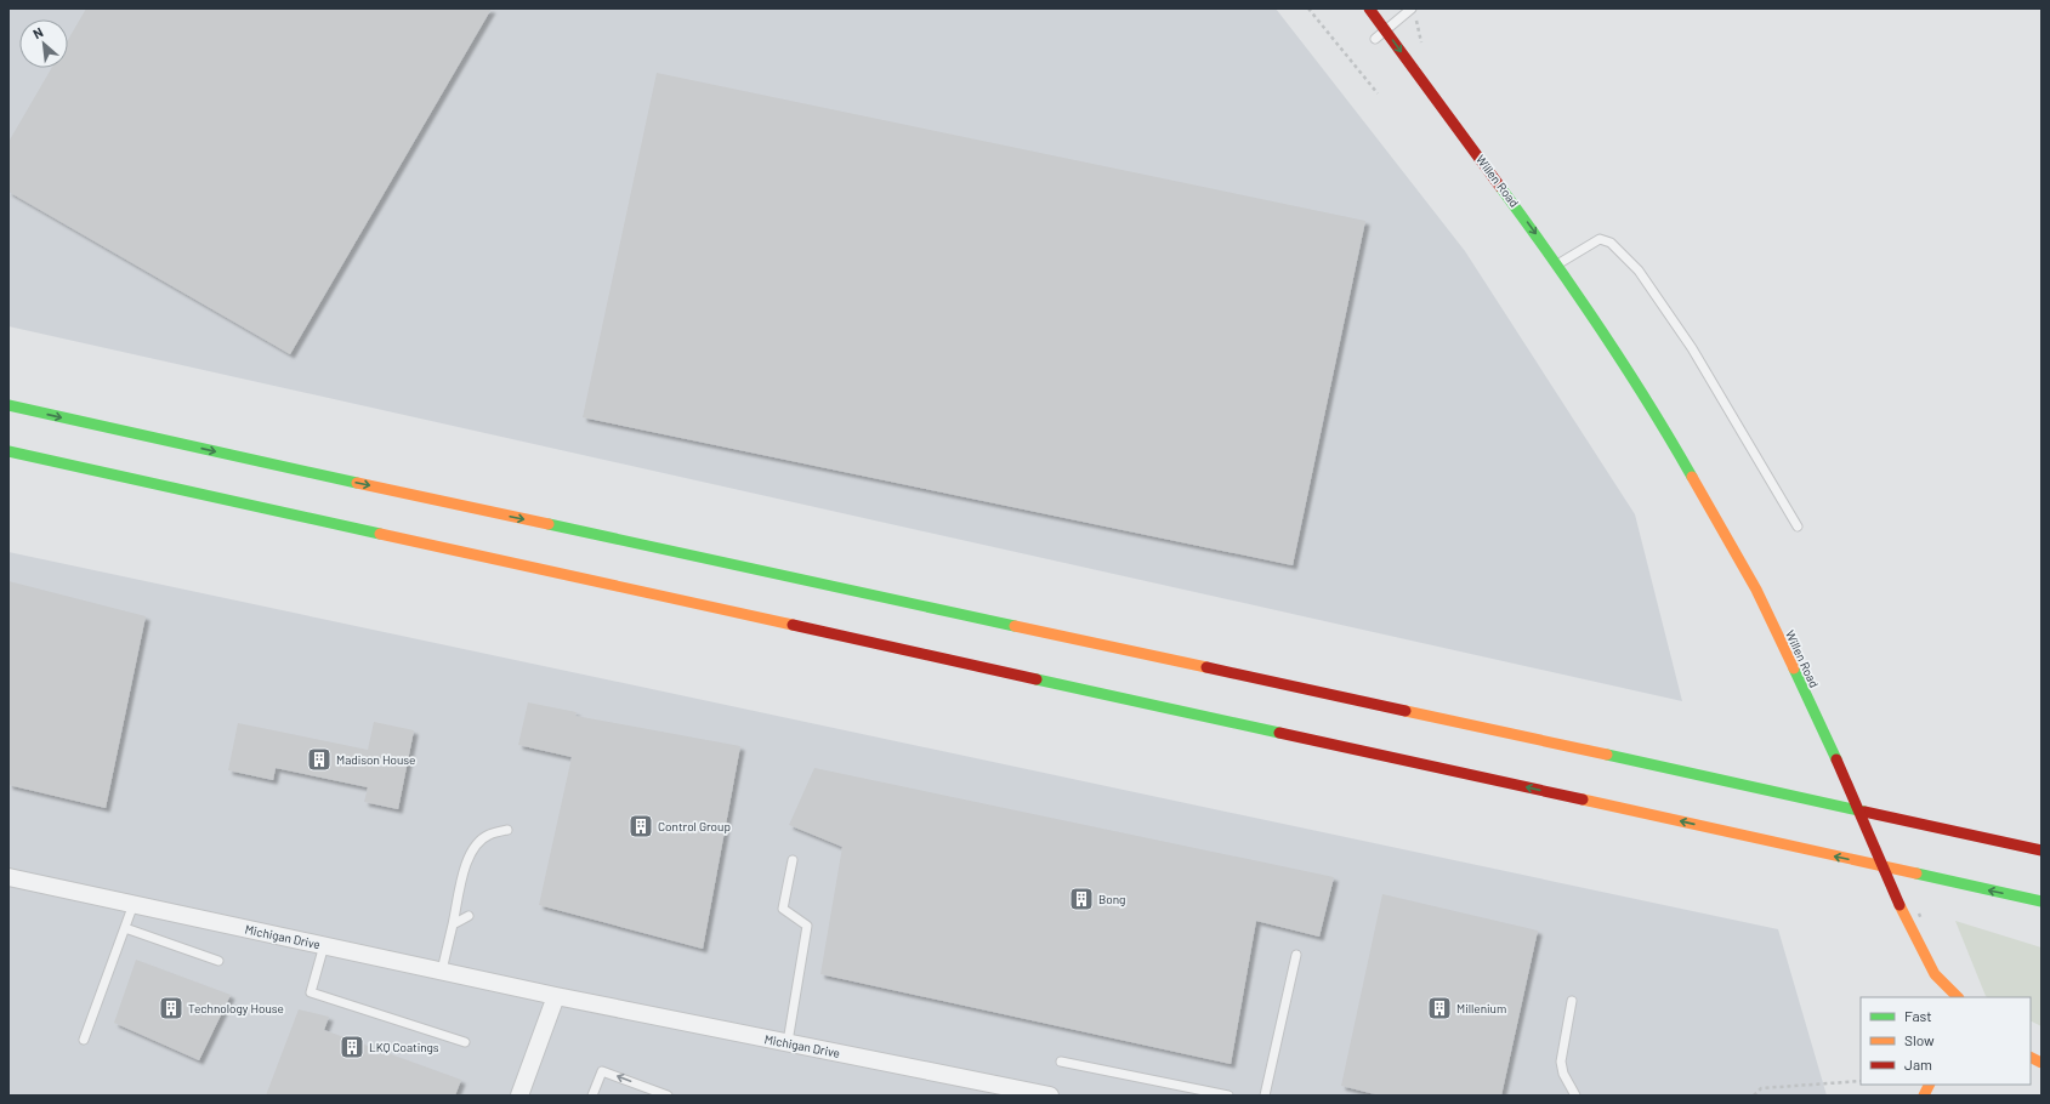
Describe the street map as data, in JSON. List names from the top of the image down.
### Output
{
  "streets": {
    "main road": ["Willen Road"],
    "street": ["Michigan Drive"]
  },
  "places": {
    "building": [
      "Madison House",
      "Control Group",
      "Bong",
      "Technology House",
      "Millenium",
      "LKQ Coatings"
    ]
  },
  "legend": ["Fast", "Slow", "Jam"],
  "north": "top left"
}
